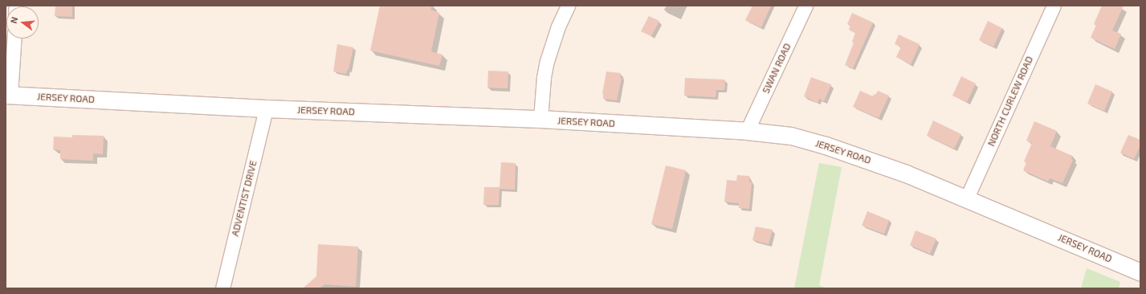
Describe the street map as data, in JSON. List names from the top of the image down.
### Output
{
  "streets": {
    "street": [
      "SWAN ROAD",
      "JERSEY ROAD",
      "NORTH CURLEW ROAD",
      "ADVENTIST DRIVE"
    ]
  },
  "crossings": [
    ["SWAN ROAD", "JERSEY ROAD"],
    ["JERSEY ROAD", "NORTH CURLEW ROAD"],
    ["JERSEY ROAD", "ADVENTIST DRIVE"]
  ],
  "north": "left"
}
